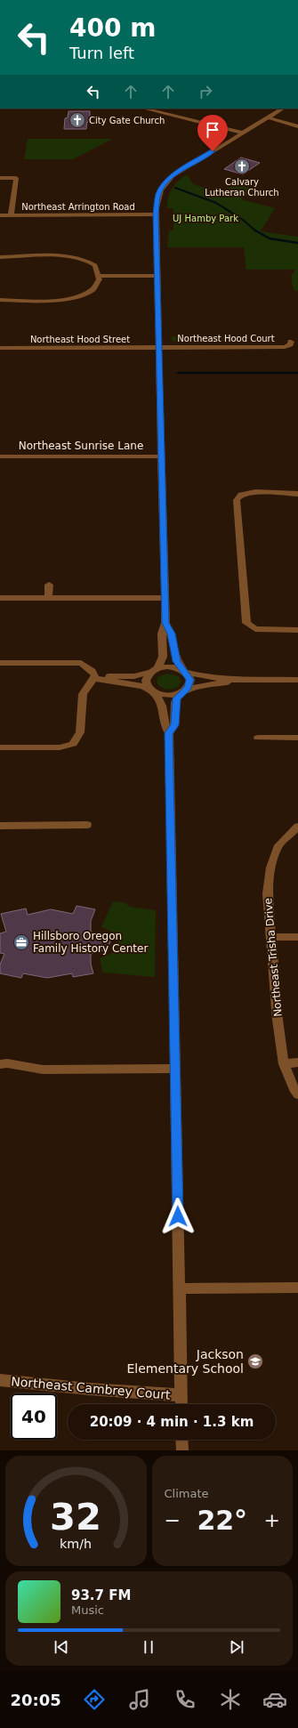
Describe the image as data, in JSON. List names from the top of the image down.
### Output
{
  "streets": {
    "street": [
      "Northeast Arrington Road",
      "Northeast Hood Court",
      "Northeast Hood Street",
      "Northeast Sunrise Lane",
      "Northeast Trisha Drive",
      "Northeast Cambrey Court"
    ]
  },
  "crossings": [
    ["Northeast Hood Court", "Northeast Hood Street"]
  ],
  "parks": ["UJ Hamby Park"],
  "places": {
    "church": ["City Gate Church", "Calvary Lutheran Church"],
    "office": ["Hillsboro Oregon Family History Center"],
    "school or university": ["Jackson Elementary School"]
  },
  "page": {
    "turn": ["400 m", "Turn left"],
    "limit": "40",
    "trip": "20:09 · 4 min · 1.3 km",
    "tile": "Climate",
    "heat": ["−", "22°", "+"],
    "song": ["93.7 FM", "Music"],
    "tabs": "20:05",
    "gauge": ["32", "km/h"]
  }
}
